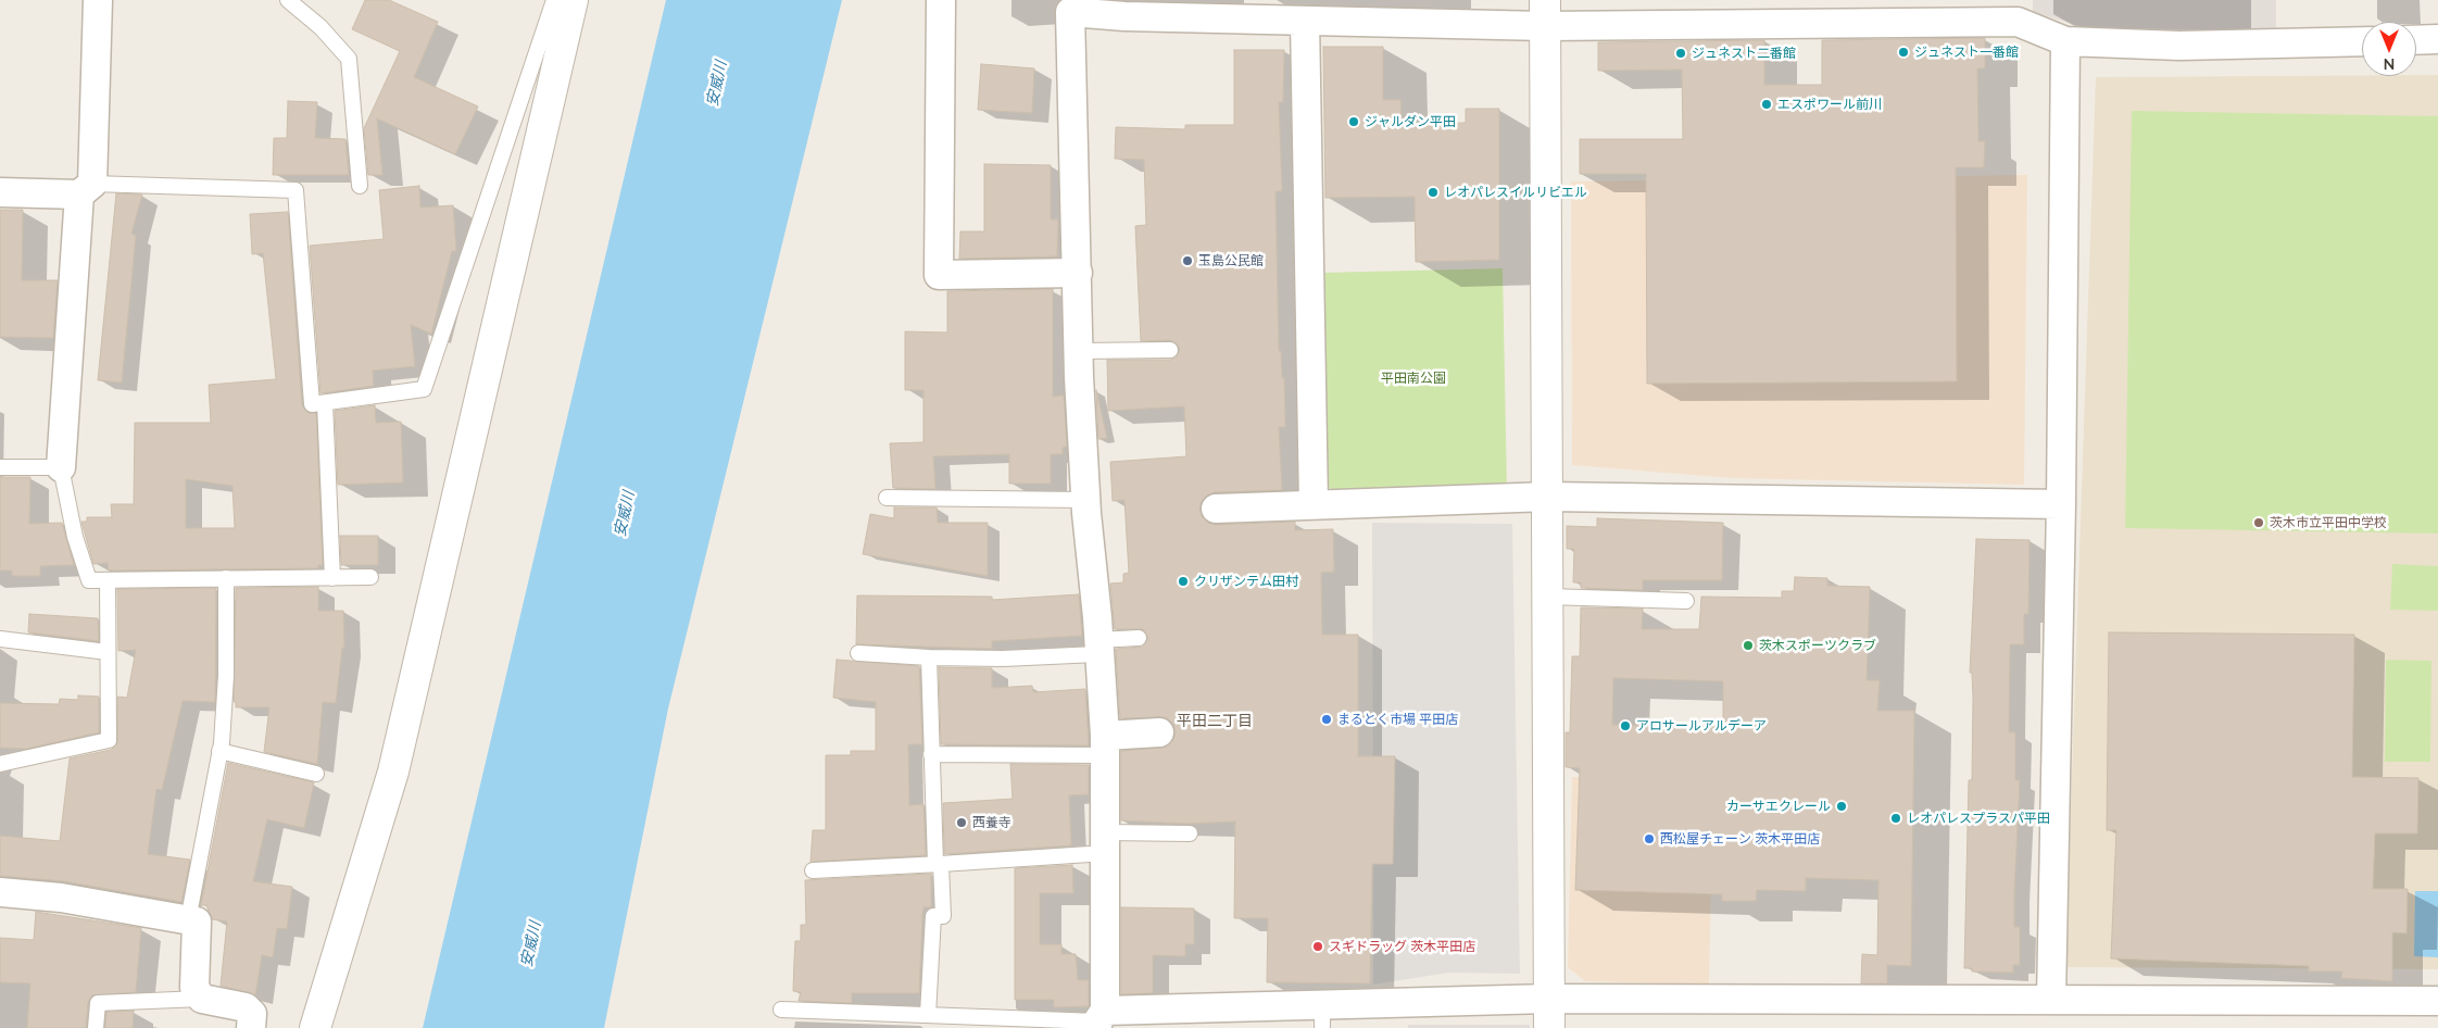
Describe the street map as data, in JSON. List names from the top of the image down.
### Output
{
  "districts": ["平田二丁目"],
  "water": ["安威川"],
  "parks": ["平田南公園"],
  "places": [
    "ジュネスト一番館",
    "ジュネスト二番館",
    "エスポワール前川",
    "ジャルダン平田",
    "レオパレスイルリビエル",
    "玉島公民館",
    "茨木市立平田中学校",
    "クリザンテム田村",
    "茨木スポーツクラブ",
    "まるとく市場 平田店",
    "アロサールアルデーア",
    "カーサエクレール",
    "レオパレスプラスパ平田",
    "西養寺",
    "西松屋チェーン 茨木平田店",
    "スギドラッグ 茨木平田店"
  ],
  "north": "bottom"
}
